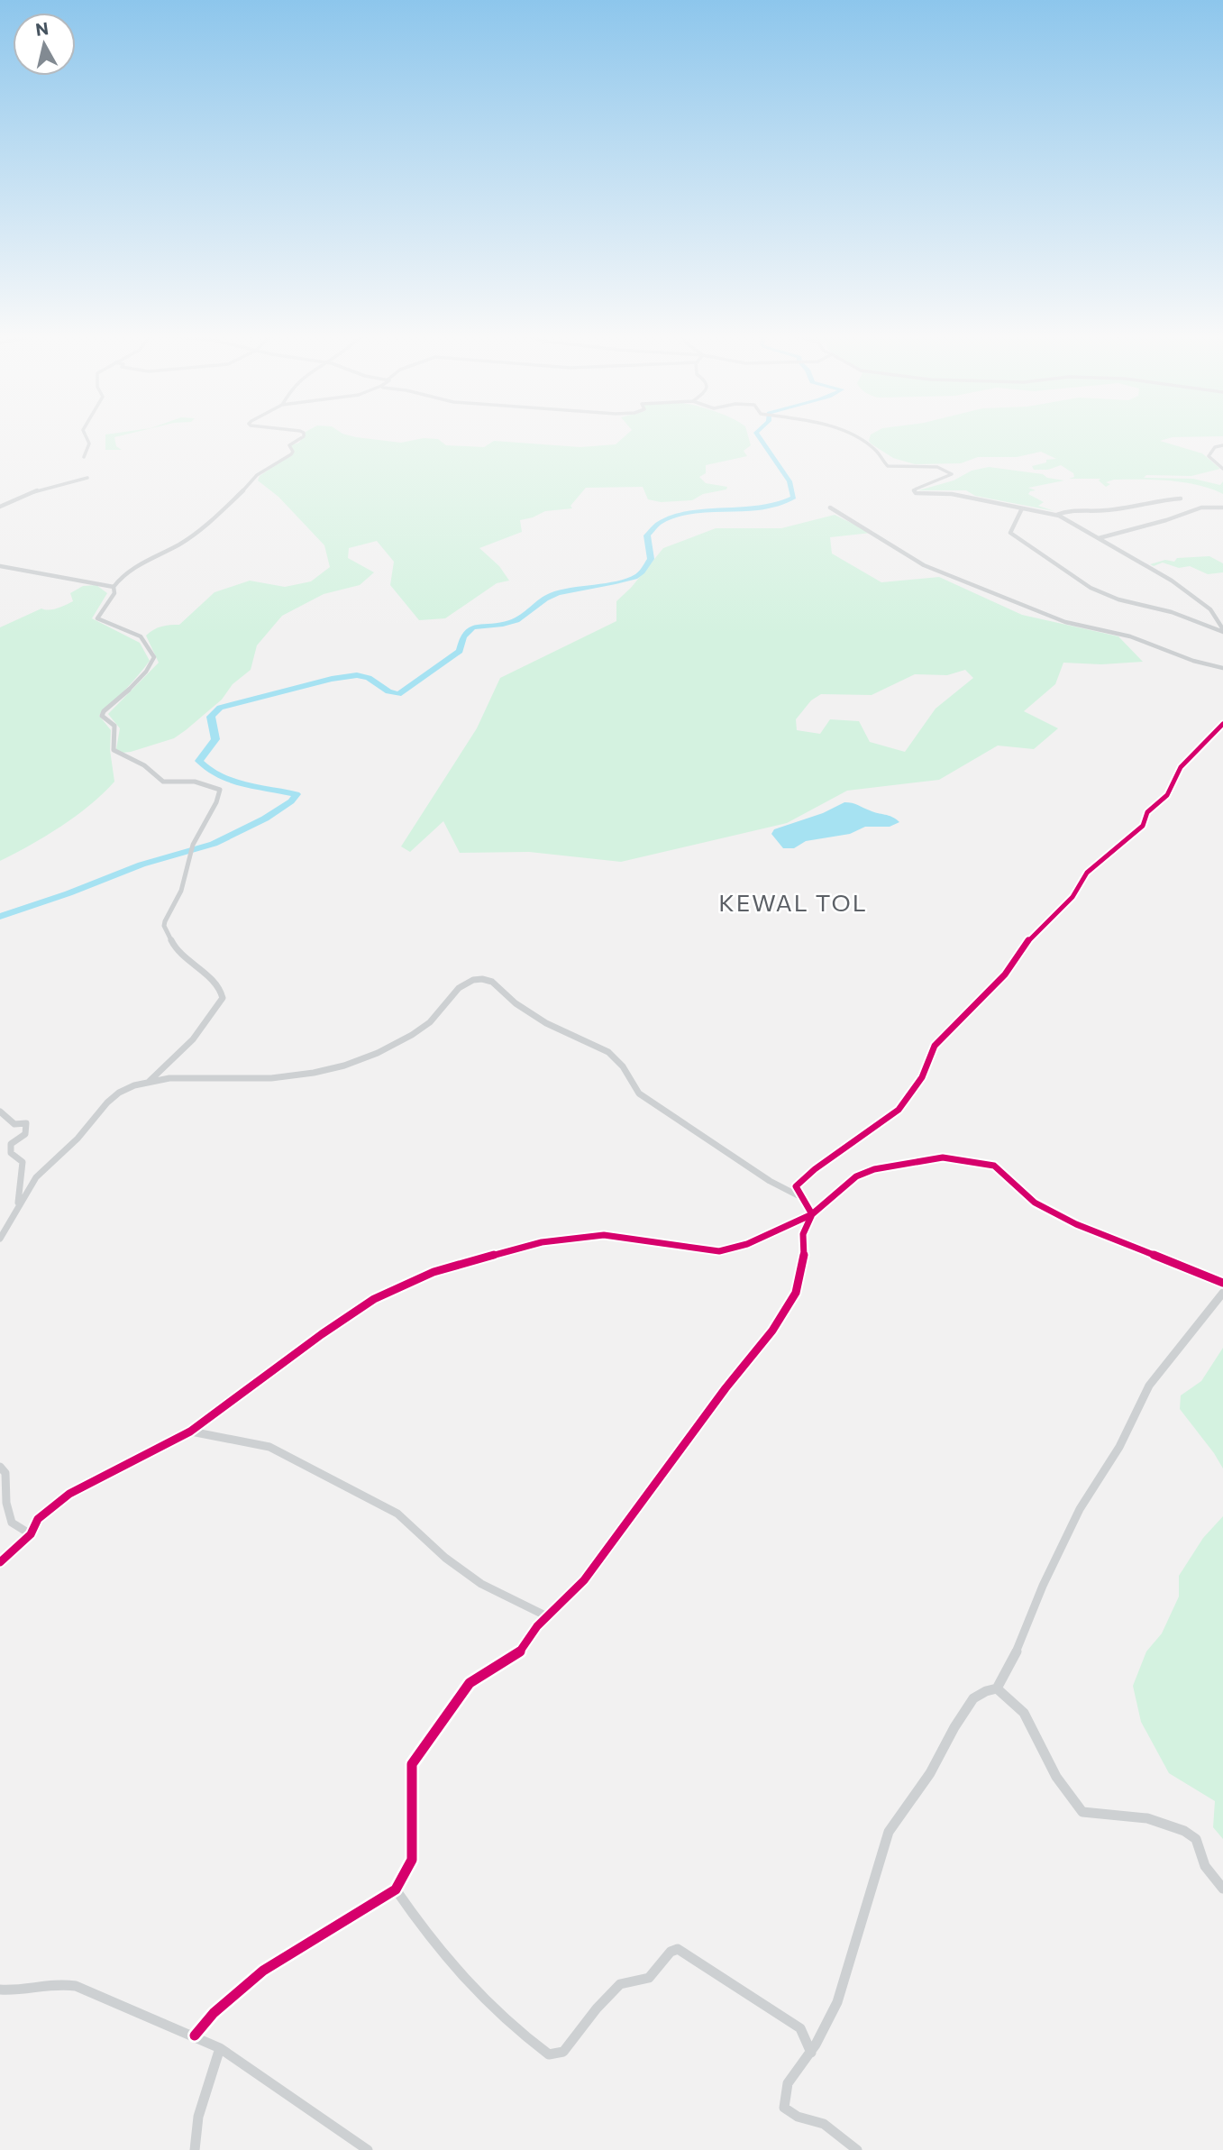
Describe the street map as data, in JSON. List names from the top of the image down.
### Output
{
  "districts": ["KEWAL TOL"],
  "north": "top"
}
